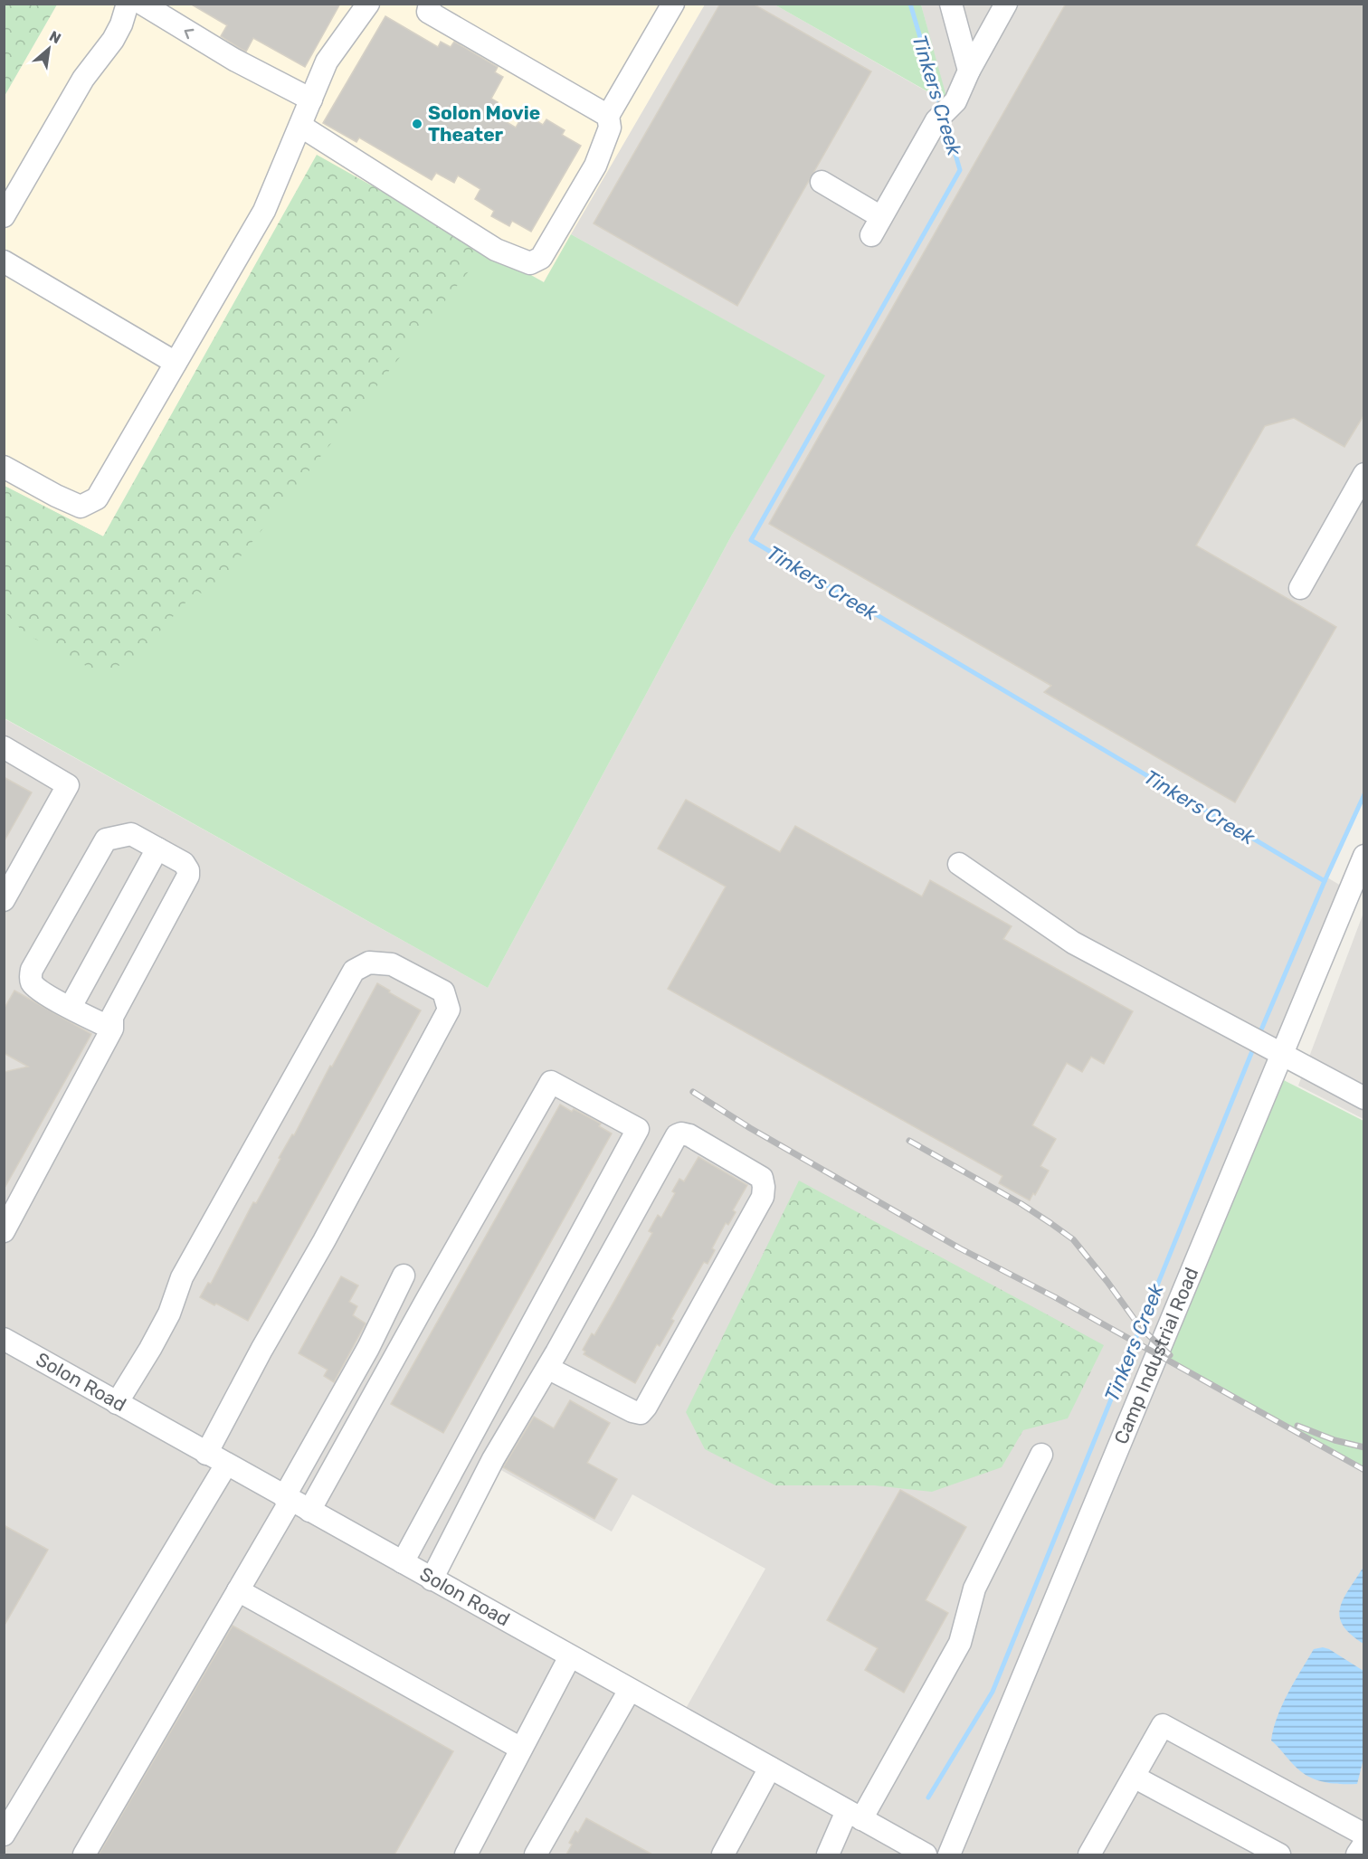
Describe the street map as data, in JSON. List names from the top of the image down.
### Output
{
  "streets": {
    "street": ["Camp Industrial Road", "Solon Road"]
  },
  "water": ["Tinkers Creek"],
  "places": ["Solon Movie Theater"],
  "north": "top right"
}
